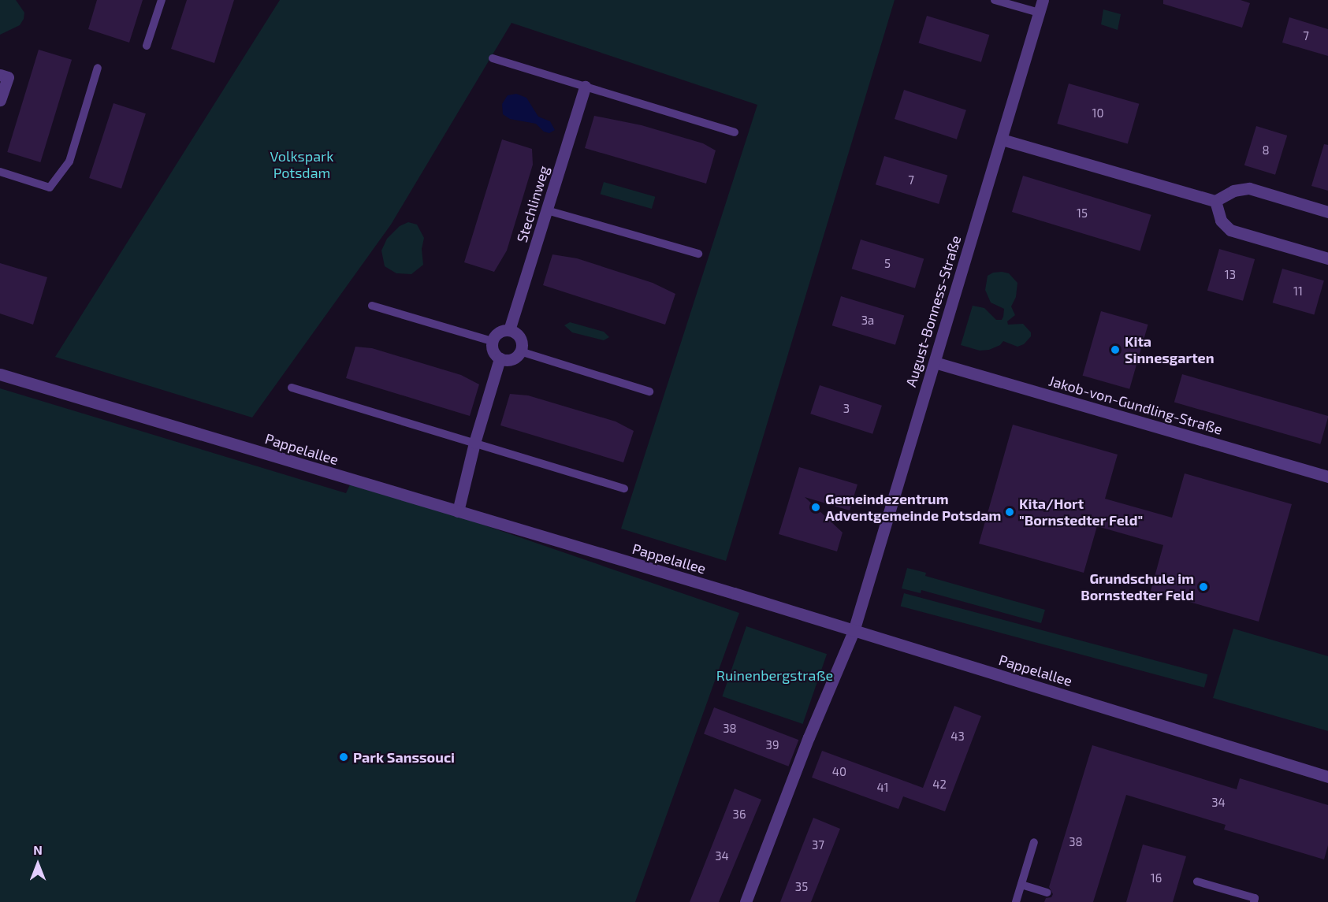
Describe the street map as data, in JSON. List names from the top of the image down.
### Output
{
  "streets": {
    "street": [
      "Stechlinweg",
      "August-Bonness-Straße",
      "Jakob-von-Gundling-Straße",
      "Pappelallee"
    ]
  },
  "crossings": [
    ["August-Bonness-Straße", "Jakob-von-Gundling-Straße"],
    ["August-Bonness-Straße", "Pappelallee"]
  ],
  "parks": ["Volkspark Potsdam", "Ruinenbergstraße"],
  "places": [
    "Kita Sinnesgarten",
    "Gemeindezentrum Adventgemeinde Potsdam",
    "Kita/Hort \"Bornstedter Feld\"",
    "Grundschule im Bornstedter Feld",
    "Park Sanssouci"
  ],
  "house_numbers": [
    "7",
    "10",
    "8",
    "7",
    "15",
    "5",
    "13",
    "11",
    "3a",
    "3",
    "38",
    "43",
    "39",
    "40",
    "42",
    "41",
    "34",
    "36",
    "38",
    "37",
    "34",
    "16",
    "35"
  ],
  "north": "top"
}
